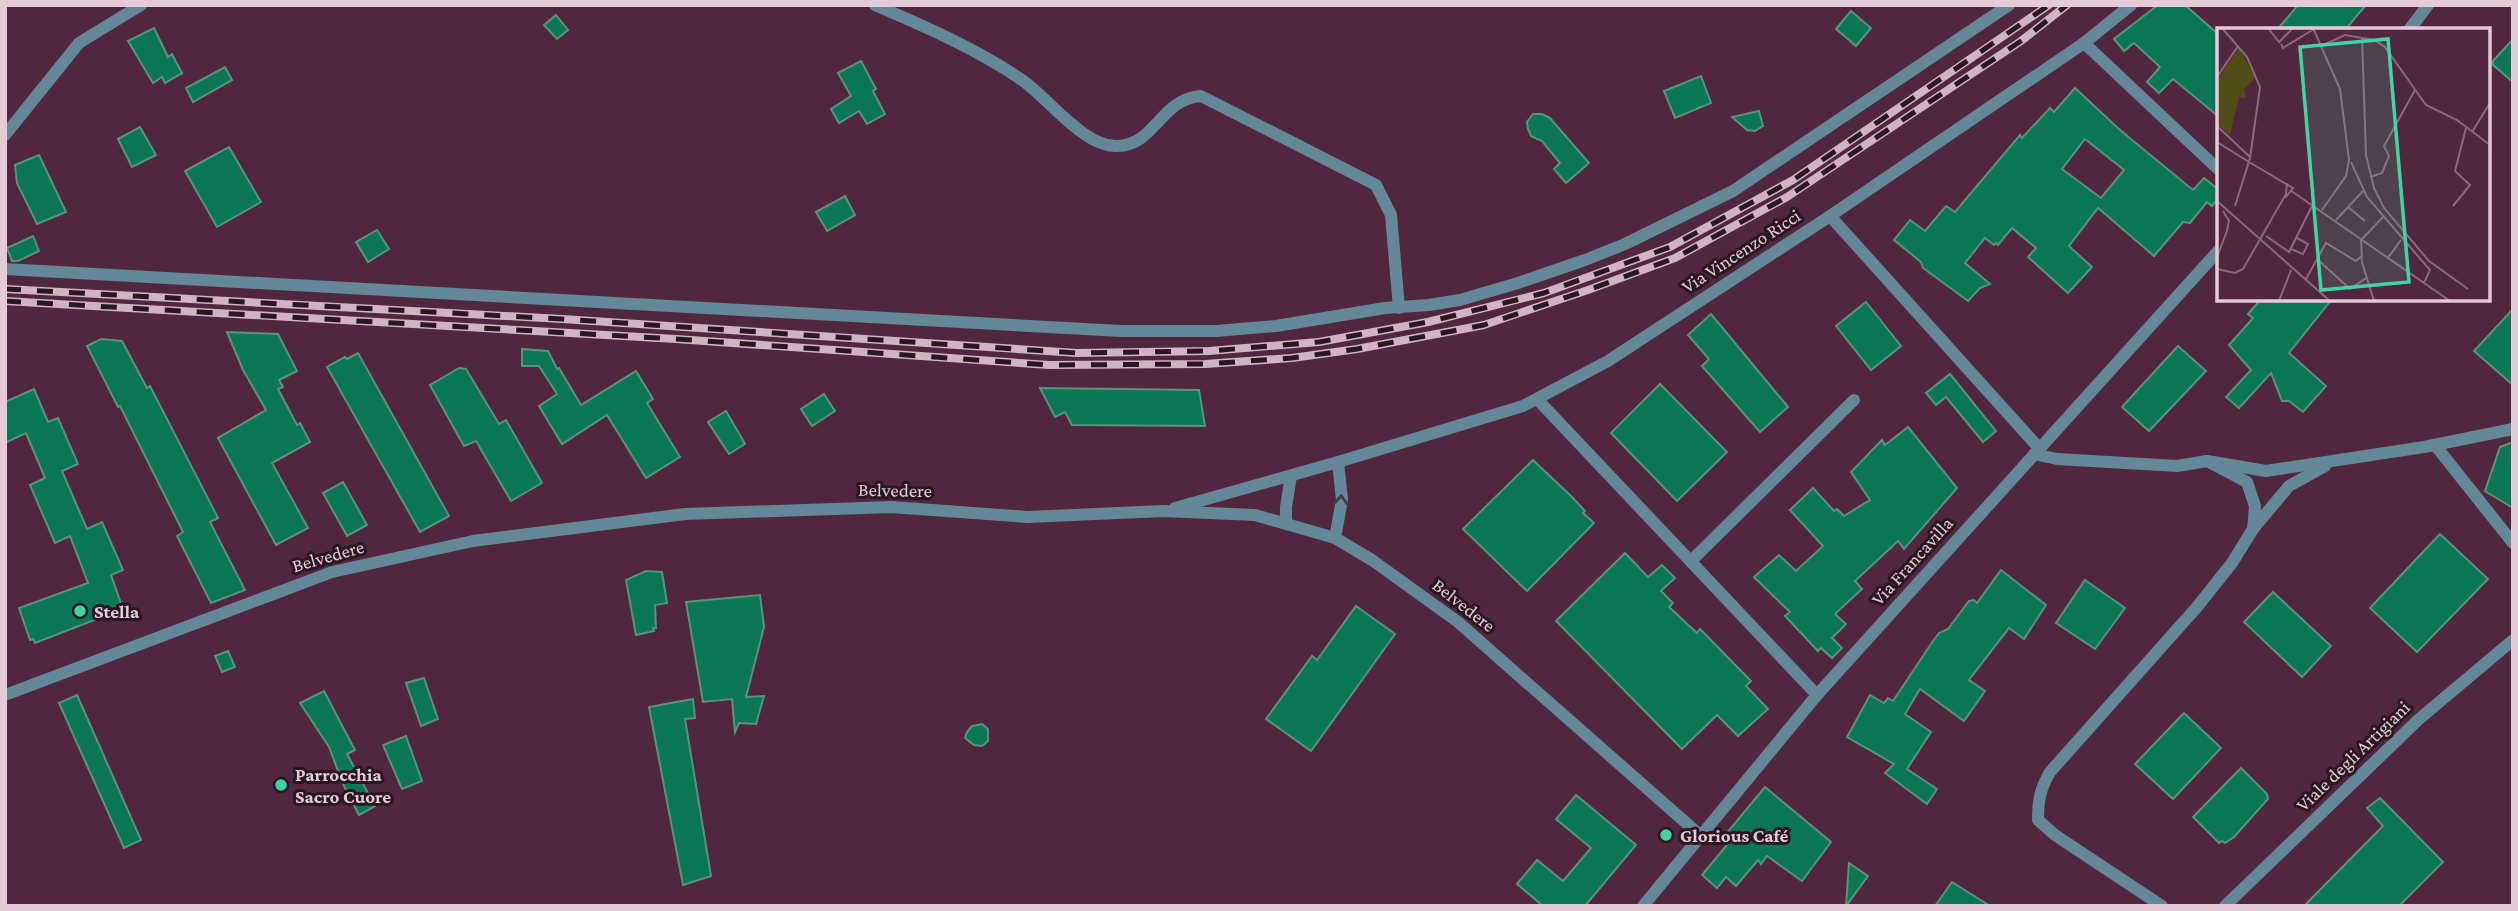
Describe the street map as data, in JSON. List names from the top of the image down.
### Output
{
  "streets": {
    "street": [
      "Via Vincenzo Ricci",
      "Belvedere",
      "Via Francavilla",
      "Viale degli Artigiani"
    ]
  },
  "crossings": [
    ["Via Vincenzo Ricci", "Belvedere"],
    ["Belvedere", "Via Francavilla"]
  ],
  "places": ["Stella", "Parrocchia Sacro Cuore", "Glorious Café"]
}
